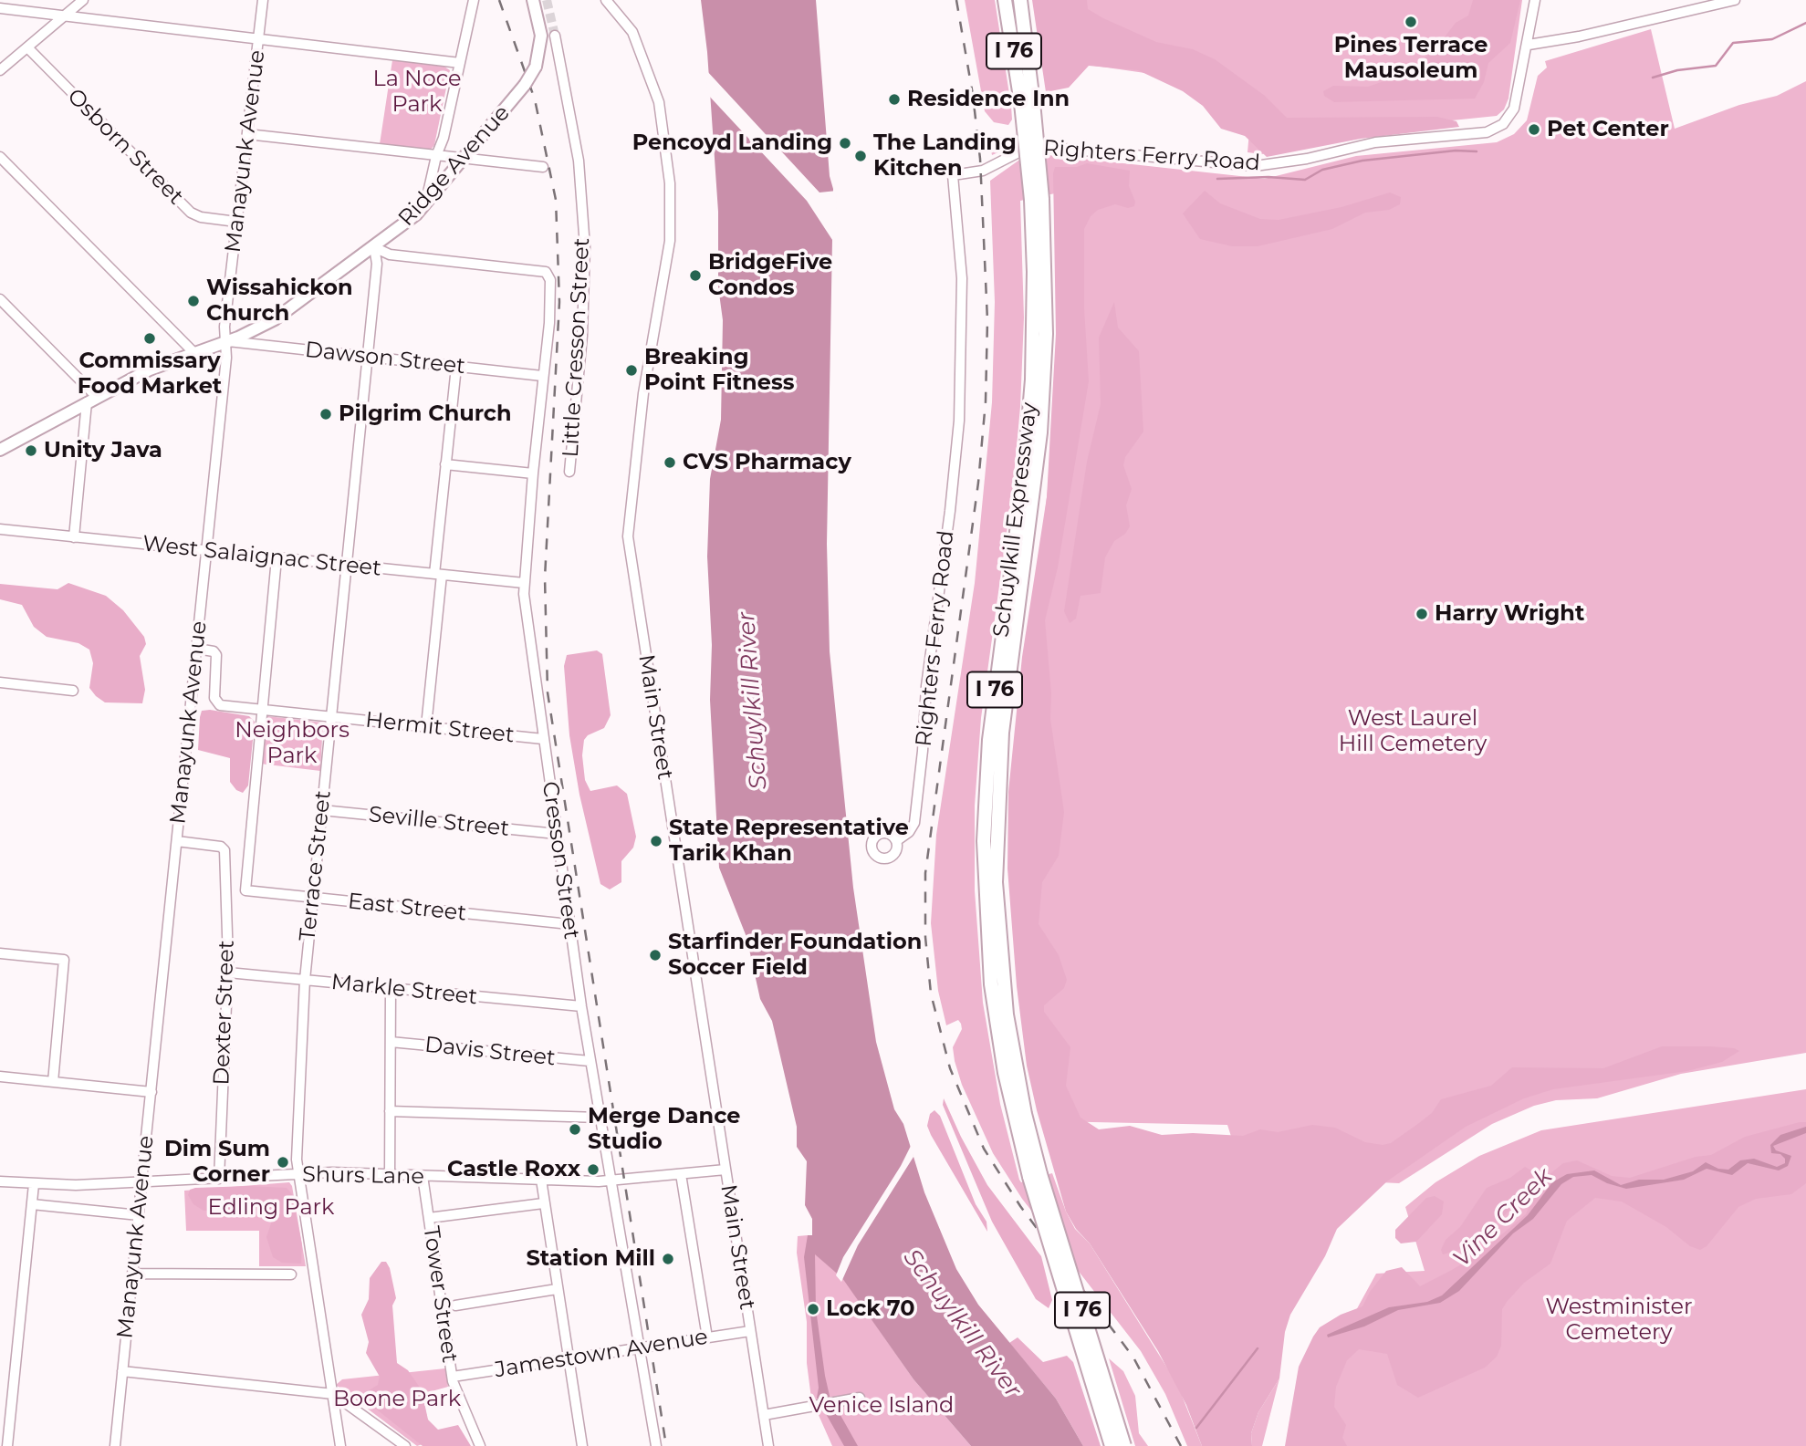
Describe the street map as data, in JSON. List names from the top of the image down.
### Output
{
  "streets": {
    "highway": ["I 76", "Schuylkill Expressway"],
    "main road": ["Ridge Avenue"],
    "street": [
      "Osborn Street",
      "Manayunk Avenue",
      "Righters Ferry Road",
      "Little Cresson Street",
      "Dawson Street",
      "West Salaignac Street",
      "Main Street",
      "Hermit Street",
      "Seville Street",
      "Cresson Street",
      "Terrace Street",
      "East Street",
      "Markle Street",
      "Dexter Street",
      "Davis Street",
      "Shurs Lane",
      "Tower Street",
      "Jamestown Avenue"
    ]
  },
  "crossings": [
    ["Osborn Street", "Manayunk Avenue"],
    ["Manayunk Avenue", "Ridge Avenue"],
    ["Manayunk Avenue", "Dawson Street"],
    ["Manayunk Avenue", "West Salaignac Street"],
    ["Manayunk Avenue", "Hermit Street"],
    ["Manayunk Avenue", "Dexter Street"],
    ["Ridge Avenue", "Dawson Street"],
    ["Ridge Avenue", "Cresson Street"],
    ["Ridge Avenue", "Terrace Street"],
    ["Dawson Street", "Cresson Street"],
    ["Dawson Street", "Terrace Street"],
    ["West Salaignac Street", "Cresson Street"],
    ["West Salaignac Street", "Terrace Street"],
    ["Main Street", "Shurs Lane"],
    ["Main Street", "Jamestown Avenue"],
    ["Hermit Street", "Cresson Street"],
    ["Hermit Street", "Terrace Street"],
    ["Hermit Street", "East Street"],
    ["Seville Street", "Cresson Street"],
    ["Seville Street", "Terrace Street"],
    ["Cresson Street", "Terrace Street"],
    ["Cresson Street", "East Street"],
    ["Cresson Street", "Markle Street"],
    ["Cresson Street", "Davis Street"],
    ["Cresson Street", "Shurs Lane"],
    ["Cresson Street", "Jamestown Avenue"],
    ["Terrace Street", "East Street"],
    ["Terrace Street", "Markle Street"],
    ["Terrace Street", "Shurs Lane"],
    ["Markle Street", "Dexter Street"],
    ["Dexter Street", "Shurs Lane"],
    ["Shurs Lane", "Tower Street"],
    ["Tower Street", "Jamestown Avenue"]
  ],
  "water": ["Schuylkill River", "Vine Creek"],
  "parks": [
    "La Noce Park",
    "West Laurel Hill Cemetery",
    "Neighbors Park",
    "Edling Park",
    "Westminister Cemetery",
    "Boone Park",
    "Venice Island"
  ],
  "places": [
    "Pines Terrace Mausoleum",
    "Residence Inn",
    "Pet Center",
    "Pencoyd Landing",
    "The Landing Kitchen",
    "BridgeFive Condos",
    "Wissahickon Church",
    "Commissary Food Market",
    "Breaking Point Fitness",
    "Pilgrim Church",
    "Unity Java",
    "CVS Pharmacy",
    "Harry Wright",
    "State Representative Tarik Khan",
    "Starfinder Foundation Soccer Field",
    "Merge Dance Studio",
    "Dim Sum Corner",
    "Castle Roxx",
    "Station Mill",
    "Lock 70"
  ]
}
